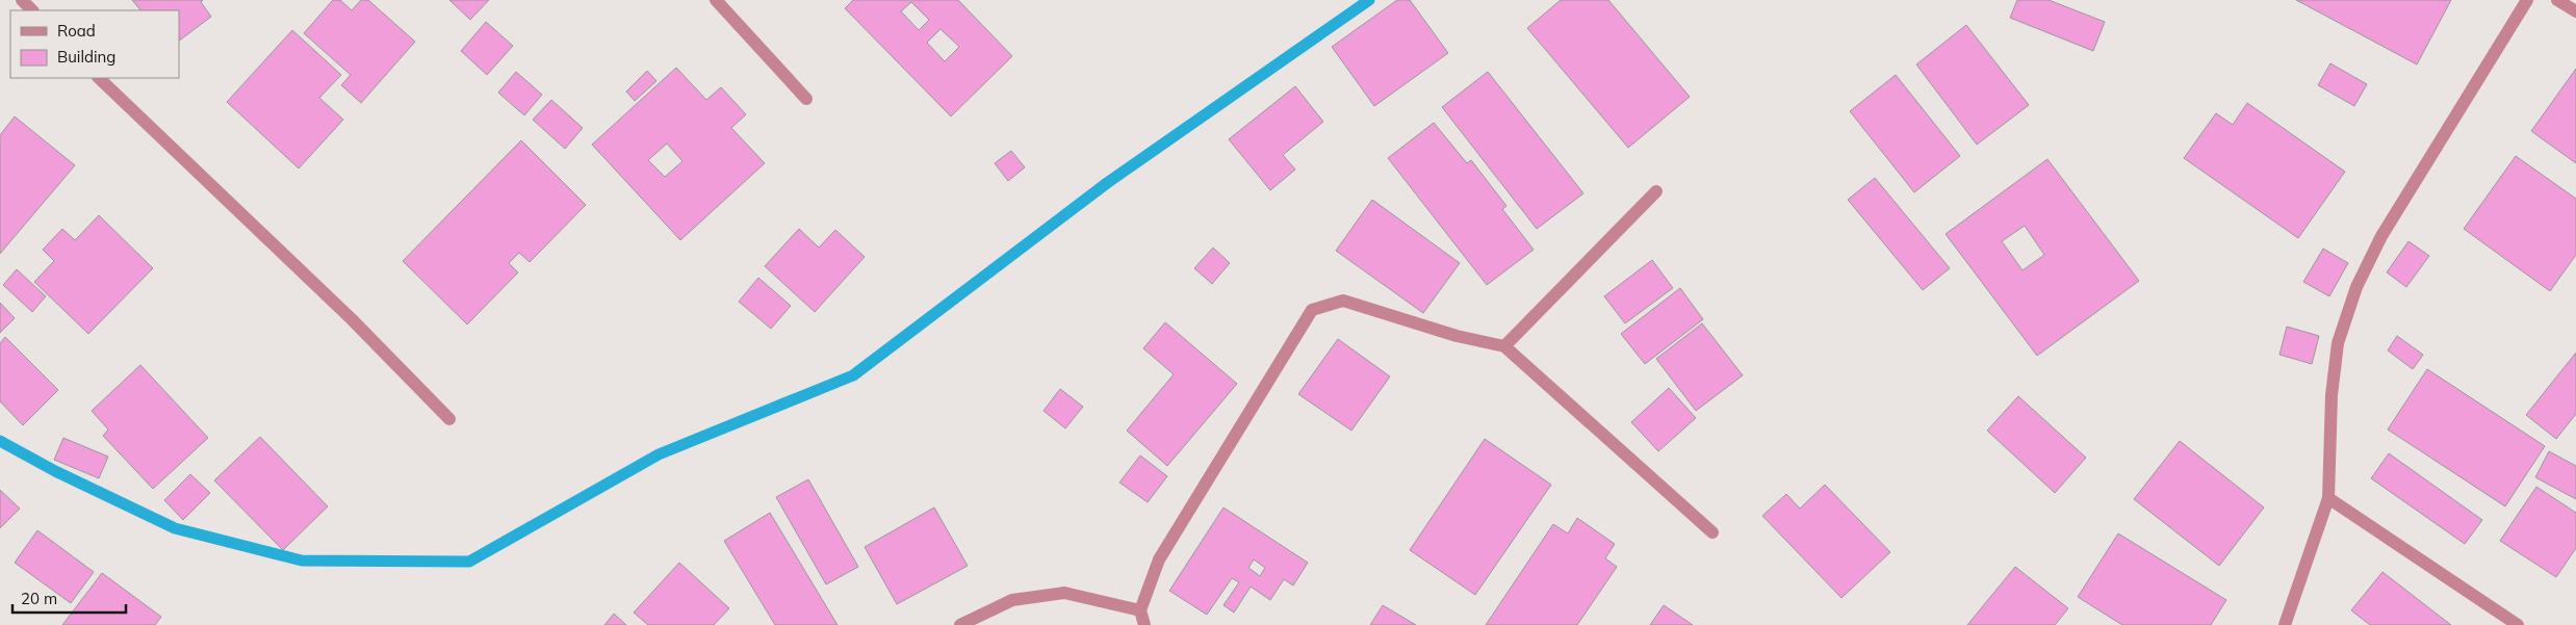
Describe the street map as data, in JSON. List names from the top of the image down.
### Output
{
  "legend": ["Road", "Building"],
  "scale_bar": "20 m"
}
